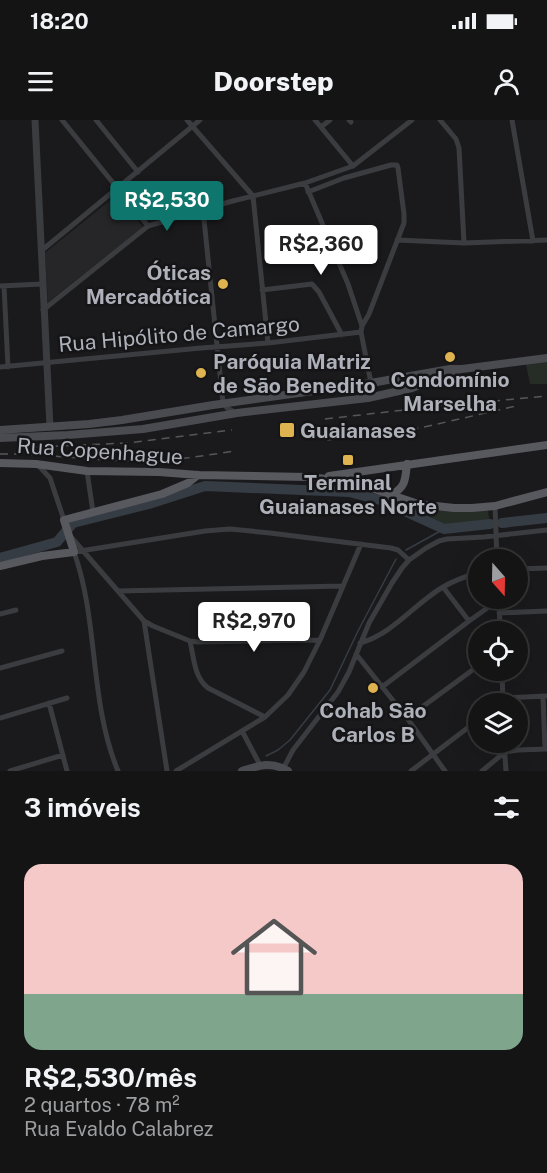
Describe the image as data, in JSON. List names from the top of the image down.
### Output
{
  "streets": {
    "main road": ["Rua Copenhague"],
    "street": ["Rua Hipólito de Camargo"]
  },
  "places": {
    "other": [
      "Óticas Mercadótica",
      "Condomínio Marselha",
      "Paróquia Matriz de São Benedito",
      "Cohab São Carlos B"
    ],
    "transit": ["Guaianases", "Terminal Guaianases Norte"]
  },
  "north": "bottom",
  "page": {
    "status": "18:20",
    "header": "Doorstep",
    "price": ["R$2,530", "R$2,360", "R$2,970"],
    "heading": "3 imóveis",
    "list": [
      {
        "name": "R$2,530/mês",
        "note": "2 quartos · 78 m² · Rua Evaldo Calabrez"
      }
    ]
  }
}
